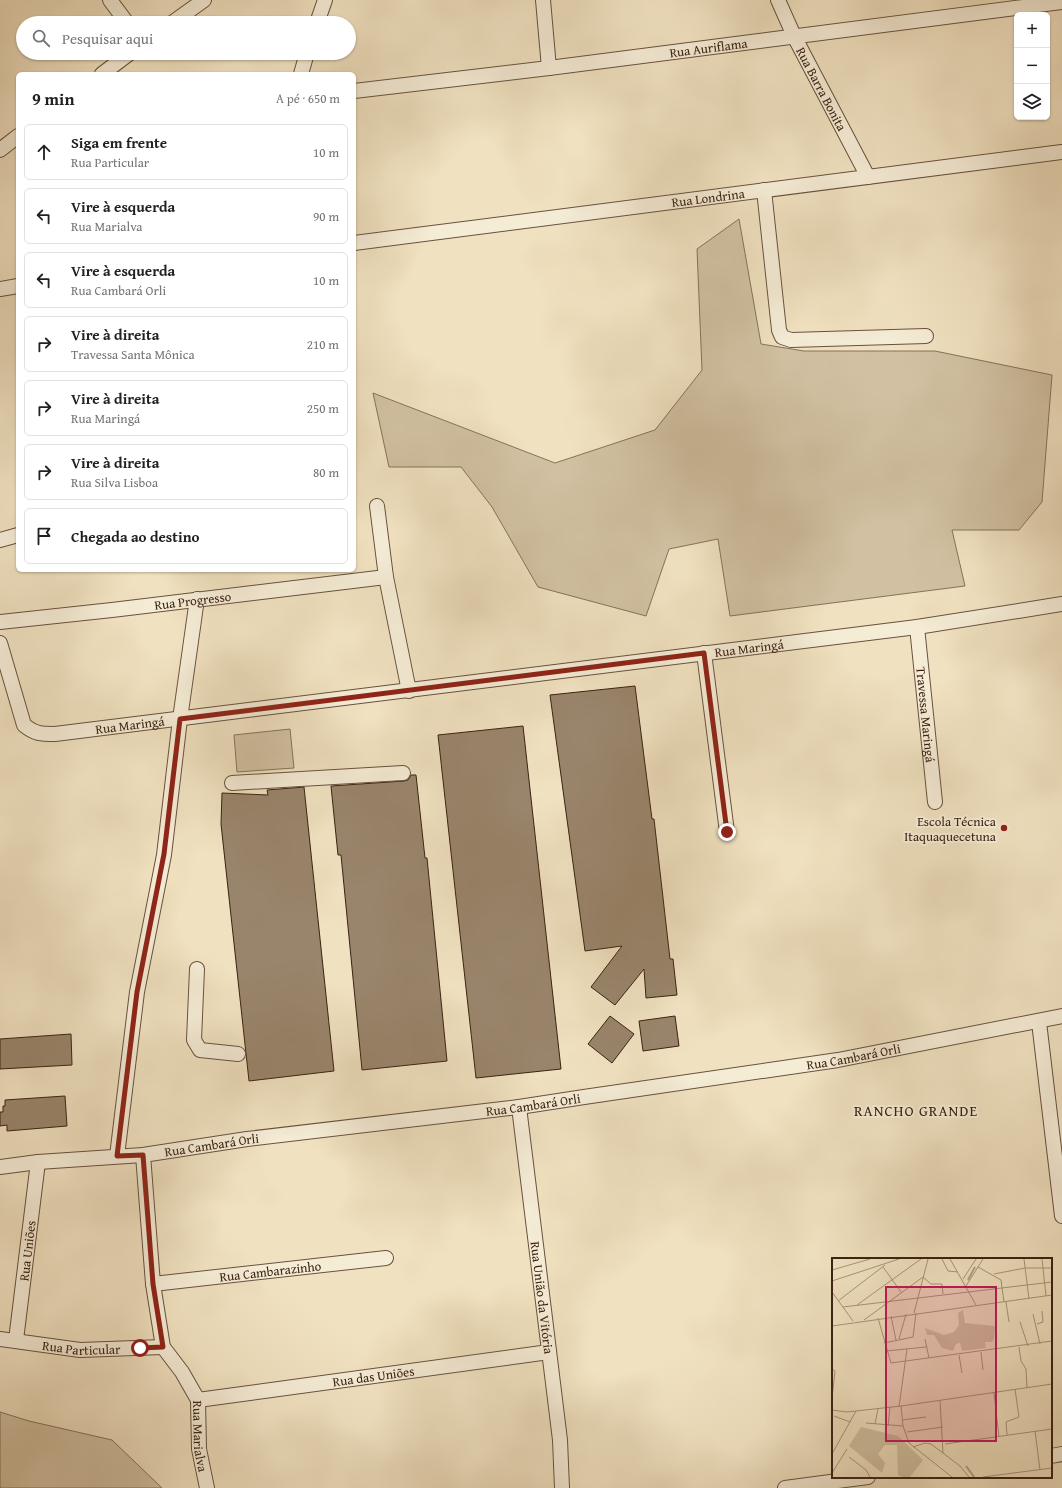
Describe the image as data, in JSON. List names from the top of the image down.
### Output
{
  "streets": {
    "street": [
      "Rua Auriflama",
      "Rua Barra Bonita",
      "Rua Londrina",
      "Rua Progresso",
      "Rua Maringá",
      "Travessa Maringá",
      "Rua Cambará Orli",
      "Rua Uniões",
      "Rua Cambarazinho",
      "Rua União da Vitória",
      "Rua Particular",
      "Rua das Uniões",
      "Rua Marialva"
    ]
  },
  "crossings": [
    ["Rua Auriflama", "Rua Barra Bonita"],
    ["Rua Barra Bonita", "Rua Londrina"],
    ["Rua Maringá", "Travessa Maringá"],
    ["Rua Cambará Orli", "Rua Uniões"],
    ["Rua Cambará Orli", "Rua União da Vitória"],
    ["Rua Cambará Orli", "Rua Marialva"],
    ["Rua Uniões", "Rua Particular"],
    ["Rua Cambarazinho", "Rua Marialva"],
    ["Rua União da Vitória", "Rua das Uniões"],
    ["Rua Particular", "Rua Marialva"],
    ["Rua das Uniões", "Rua Marialva"]
  ],
  "districts": ["RANCHO GRANDE"],
  "places": ["Escola Técnica Itaquaquecetuna"],
  "page": {
    "map_buttons": ["+", "−"],
    "search": "Pesquisar aqui",
    "heading": ["9 min", "A pé · 650 m"],
    "list": [
      ["Siga em frente", "Rua Particular", "10 m"],
      ["Vire à esquerda", "Rua Marialva", "90 m"],
      ["Vire à esquerda", "Rua Cambará Orli", "10 m"],
      ["Vire à direita", "Travessa Santa Mônica", "210 m"],
      ["Vire à direita", "Rua Maringá", "250 m"],
      ["Vire à direita", "Rua Silva Lisboa", "80 m"],
      "Chegada ao destino"
    ]
  }
}
